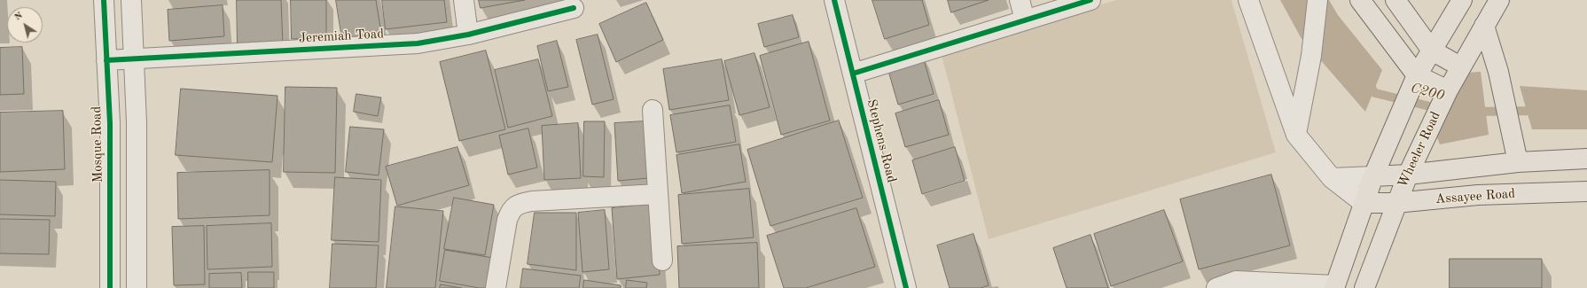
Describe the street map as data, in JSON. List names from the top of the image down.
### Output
{
  "streets": {
    "main road": ["Wheeler Road", "Assayee Road"],
    "street": ["Jeremiah Toad", "Stephens Road", "Mosque Road"]
  },
  "crossings": [
    ["Jeremiah Toad", "Mosque Road"],
    ["Wheeler Road", "Assayee Road"]
  ],
  "water": ["C200"],
  "north": "top left"
}
